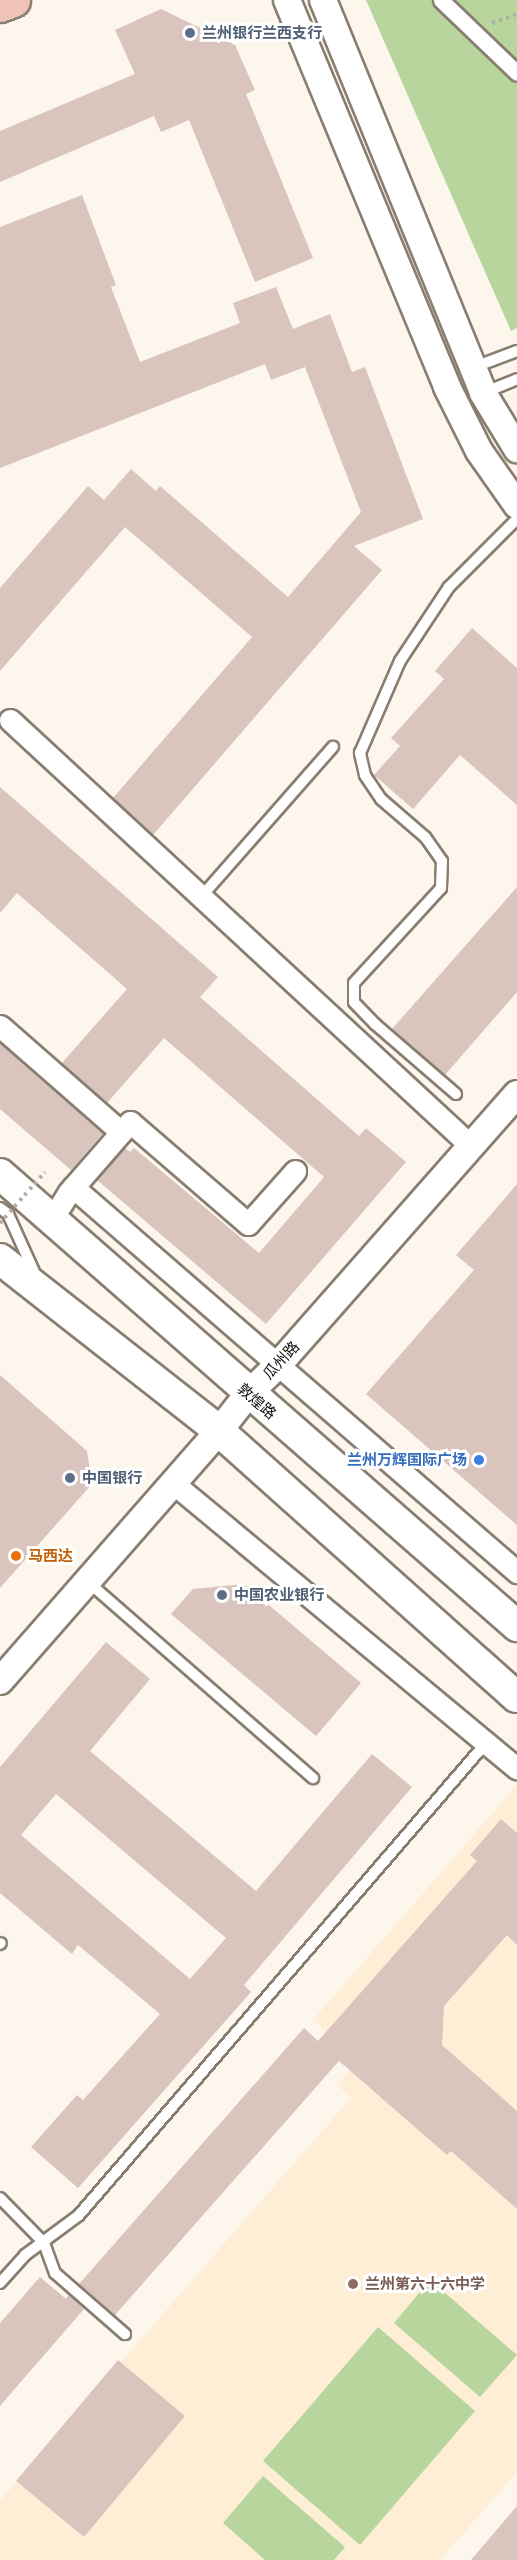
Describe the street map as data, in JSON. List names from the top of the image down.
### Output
{
  "streets": {
    "main road": ["敦煌路"],
    "street": ["瓜州路"]
  },
  "crossings": [
    ["瓜州路", "敦煌路"]
  ],
  "places": [
    "兰州银行兰西支行",
    "兰州万辉国际广场",
    "中国银行",
    "马西达",
    "中国农业银行",
    "兰州第六十六中学"
  ]
}
